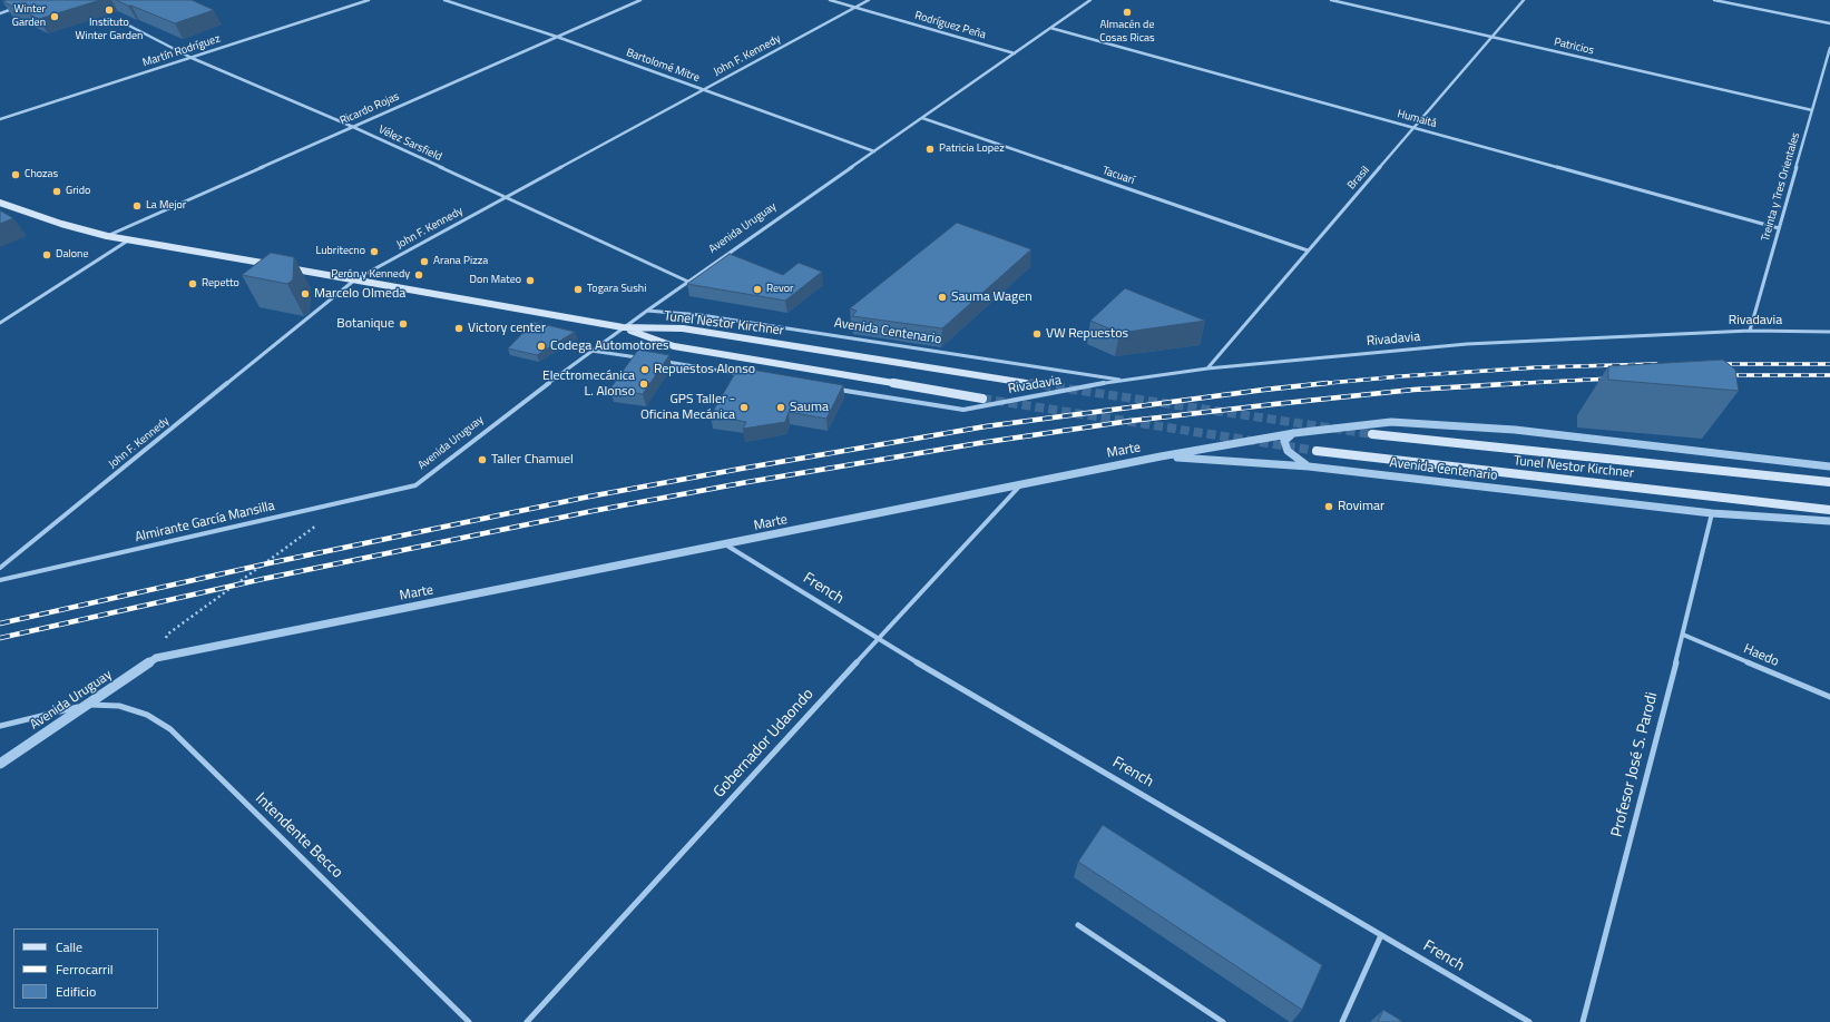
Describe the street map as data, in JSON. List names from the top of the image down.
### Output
{
  "streets": {
    "main road": ["Tunel Nestor Kirchner"],
    "street": [
      "Rodríguez Peña",
      "Patricios",
      "Martín Rodríguez",
      "John F. Kennedy",
      "Bartolomé Mitre",
      "Ricardo Rojas",
      "Humaitá",
      "Vélez Sarsfield",
      "Tacuarí",
      "Brasil",
      "Treinta y Tres Orientales",
      "Avenida Uruguay",
      "Rivadavia",
      "Avenida Centenario",
      "Marte",
      "Almirante García Mansilla",
      "French",
      "Haedo",
      "Gobernador Udaondo",
      "Profesor José S. Parodi",
      "Intendente Becco"
    ]
  },
  "crossings": [
    ["Rodríguez Peña", "John F. Kennedy"],
    ["Rodríguez Peña", "Avenida Uruguay"],
    ["Patricios", "Brasil"],
    ["Patricios", "Treinta y Tres Orientales"],
    ["Martín Rodríguez", "Vélez Sarsfield"],
    ["John F. Kennedy", "Bartolomé Mitre"],
    ["John F. Kennedy", "Vélez Sarsfield"],
    ["Bartolomé Mitre", "Ricardo Rojas"],
    ["Bartolomé Mitre", "Avenida Uruguay"],
    ["Ricardo Rojas", "Vélez Sarsfield"],
    ["Humaitá", "Brasil"],
    ["Humaitá", "Treinta y Tres Orientales"],
    ["Humaitá", "Avenida Uruguay"],
    ["Vélez Sarsfield", "Avenida Uruguay"],
    ["Tacuarí", "Brasil"],
    ["Tacuarí", "Avenida Uruguay"],
    ["Brasil", "Rivadavia"],
    ["Treinta y Tres Orientales", "Rivadavia"],
    ["Avenida Uruguay", "Tunel Nestor Kirchner"],
    ["Avenida Uruguay", "Avenida Centenario"],
    ["Avenida Uruguay", "Marte"],
    ["Avenida Uruguay", "Almirante García Mansilla"],
    ["Avenida Uruguay", "Intendente Becco"],
    ["Rivadavia", "Avenida Centenario"],
    ["Avenida Centenario", "Marte"],
    ["Avenida Centenario", "Profesor José S. Parodi"],
    ["Marte", "French"],
    ["Marte", "Gobernador Udaondo"],
    ["French", "Gobernador Udaondo"],
    ["Haedo", "Profesor José S. Parodi"]
  ],
  "places": [
    "Instituto Winter Garden",
    "Almacén de Cosas Ricas",
    "Winter Garden",
    "Patricia Lopez",
    "Chozas",
    "Grido",
    "La Mejor",
    "Lubritecno",
    "Dalone",
    "Arana Pizza",
    "Perón y Kennedy",
    "Don Mateo",
    "Repetto",
    "Togara Sushi",
    "Revor",
    "Marcelo Olmeda",
    "Sauma Wagen",
    "Botanique",
    "Victory center",
    "VW Repuestos",
    "Codega Automotores",
    "Repuestos Alonso",
    "Electromecánica L. Alonso",
    "GPS Taller - Oficina Mecánica",
    "Sauma",
    "Taller Chamuel",
    "Rovimar"
  ],
  "legend": ["Calle", "Ferrocarril", "Edificio"]
}
